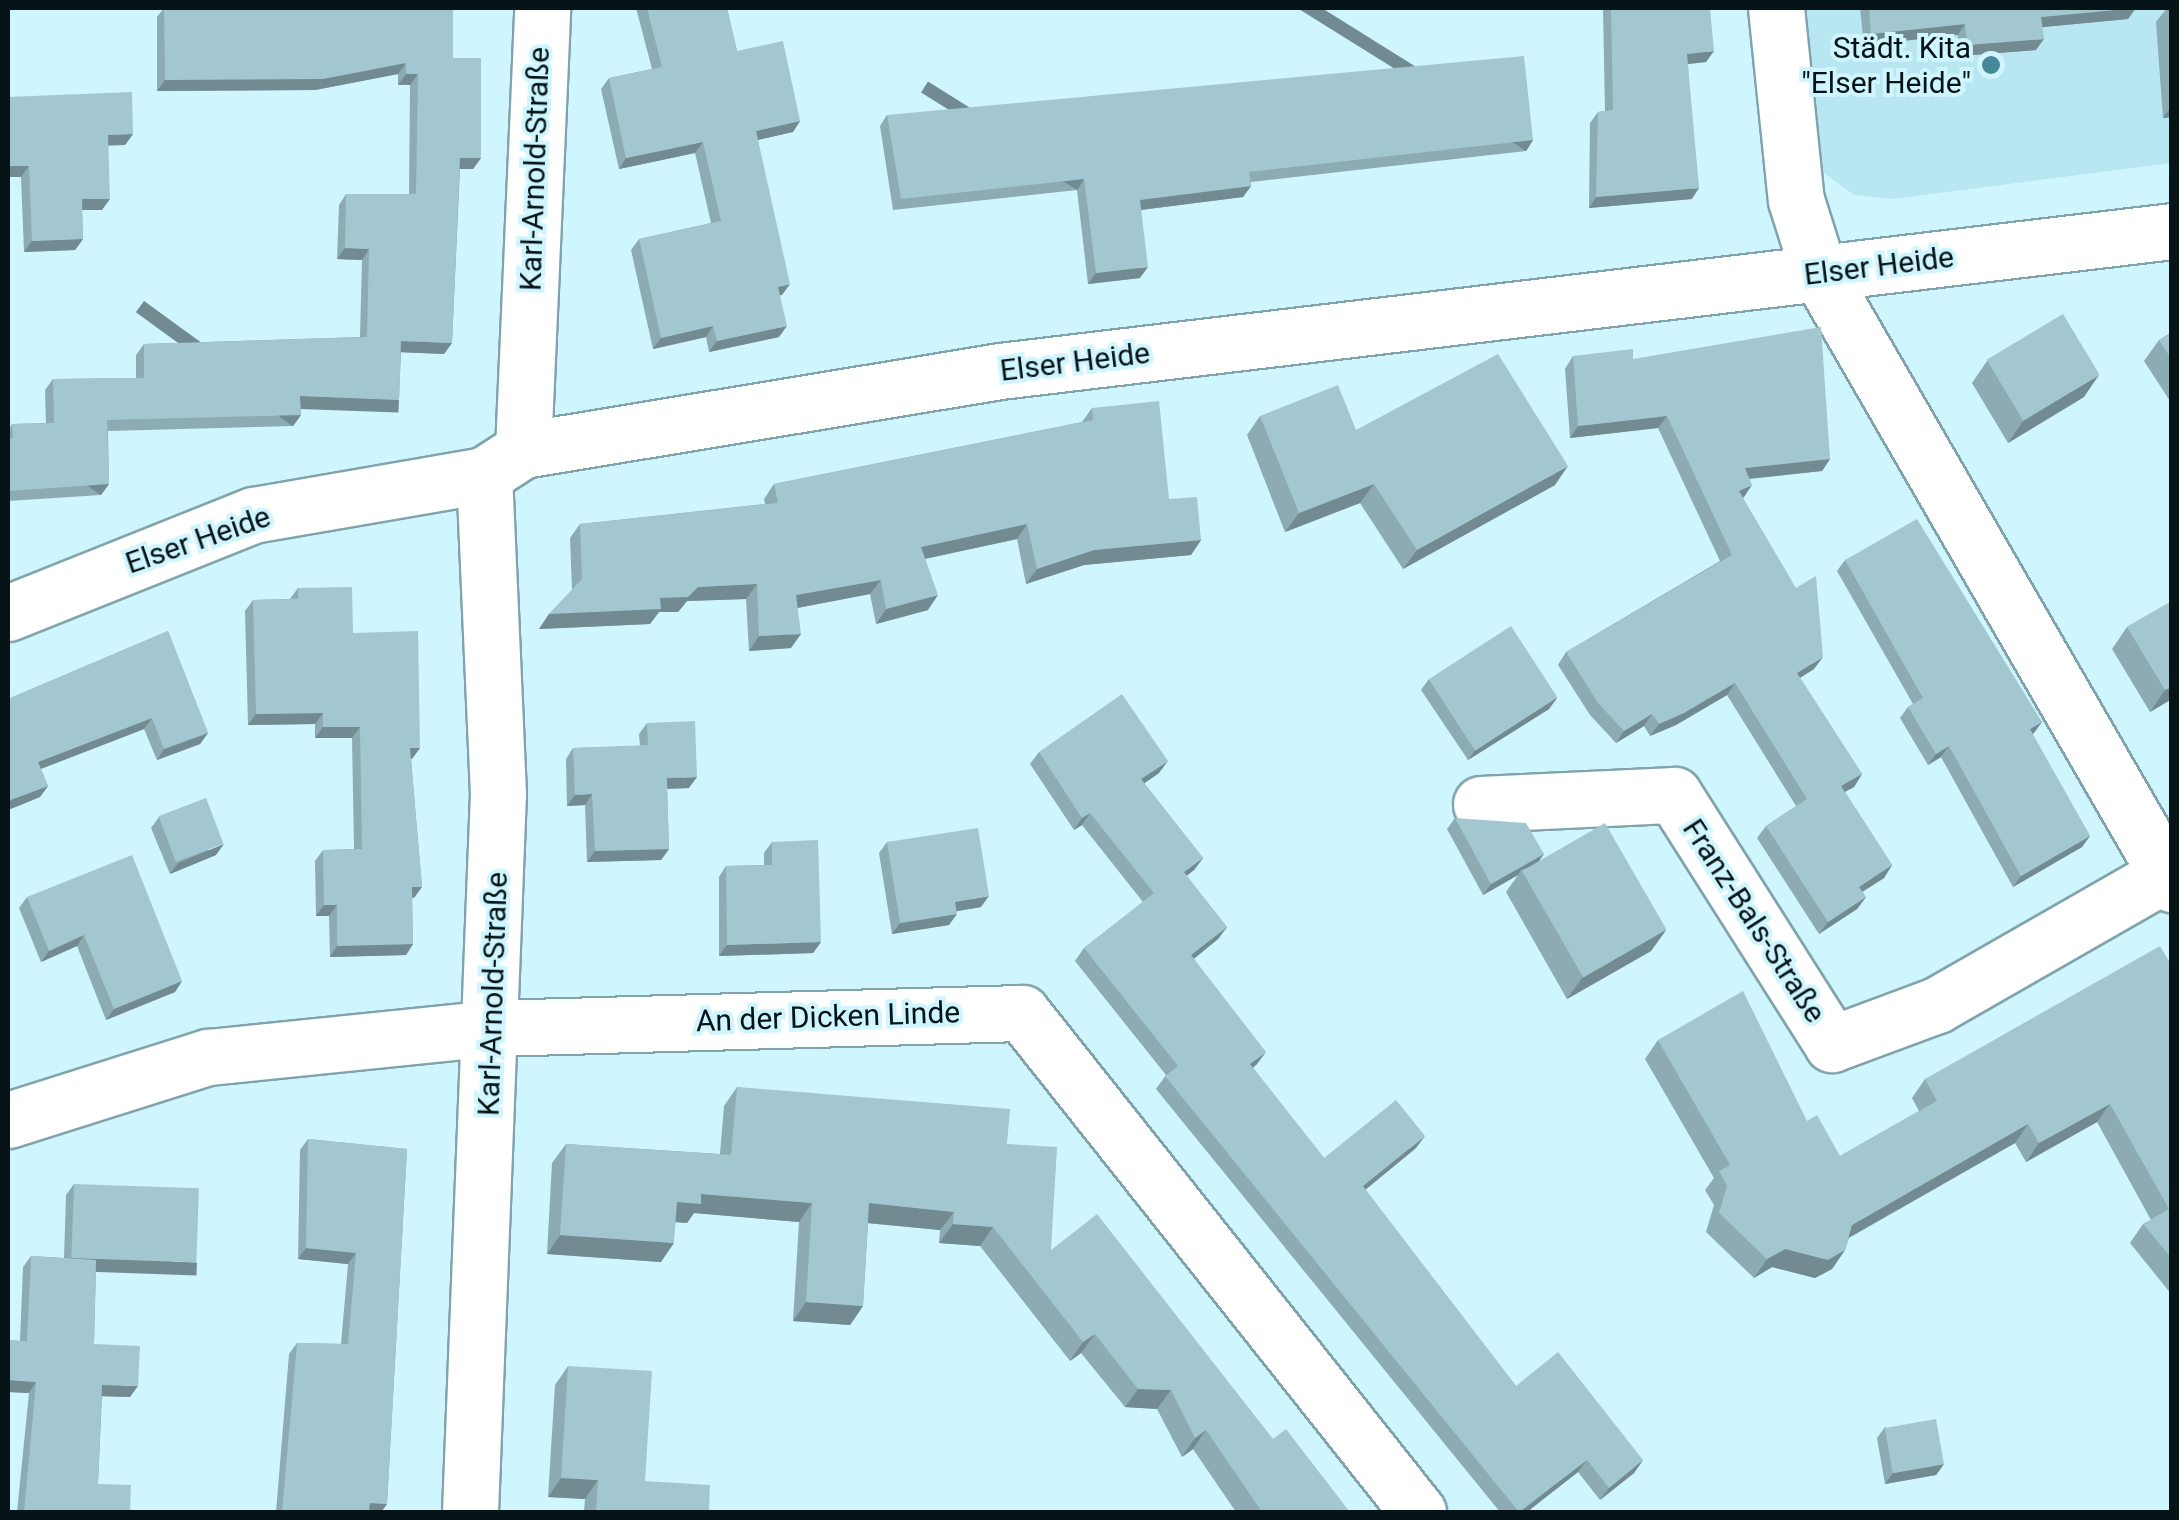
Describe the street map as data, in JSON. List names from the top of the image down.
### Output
{
  "streets": {
    "street": [
      "Karl-Arnold-Straße",
      "Elser Heide",
      "Franz-Bals-Straße",
      "An der Dicken Linde"
    ]
  },
  "crossings": [
    ["Karl-Arnold-Straße", "Elser Heide"],
    ["Karl-Arnold-Straße", "An der Dicken Linde"],
    ["Elser Heide", "Franz-Bals-Straße"]
  ],
  "places": ["Städt. Kita \"Elser Heide\""]
}
